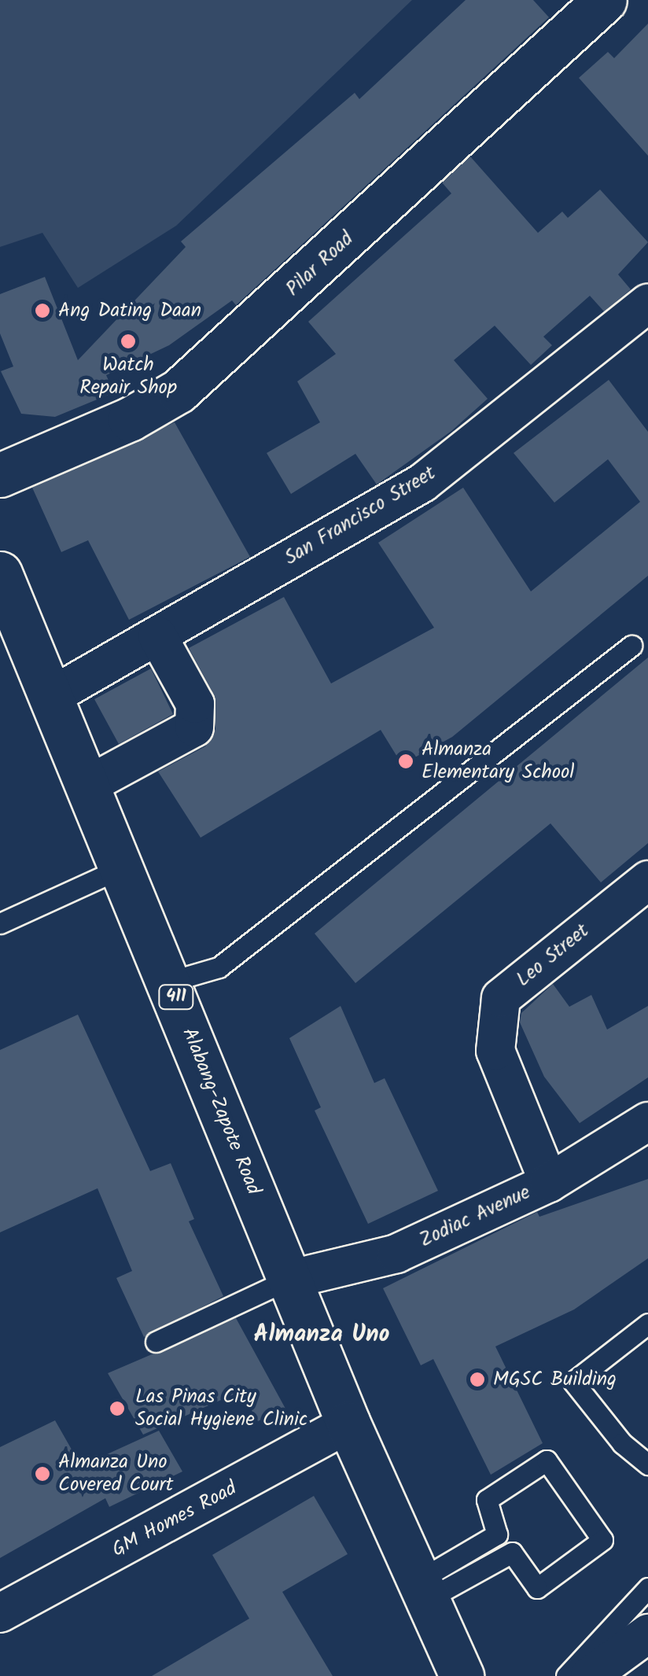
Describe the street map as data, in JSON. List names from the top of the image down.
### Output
{
  "streets": {
    "main road": ["Pilar Road", "411", "Alabang-Zapote Road"],
    "street": [
      "San Francisco Street",
      "Leo Street",
      "Zodiac Avenue",
      "GM Homes Road"
    ]
  },
  "crossings": [
    ["San Francisco Street", "Alabang-Zapote Road"],
    ["Leo Street", "Zodiac Avenue"],
    ["Alabang-Zapote Road", "Zodiac Avenue"],
    ["Alabang-Zapote Road", "GM Homes Road"]
  ],
  "districts": ["Almanza Uno"],
  "places": [
    "Ang Dating Daan",
    "Watch Repair Shop",
    "Almanza Elementary School",
    "MGSC Building",
    "Las Pinas City Social Hygiene Clinic",
    "Almanza Uno Covered Court"
  ]
}
